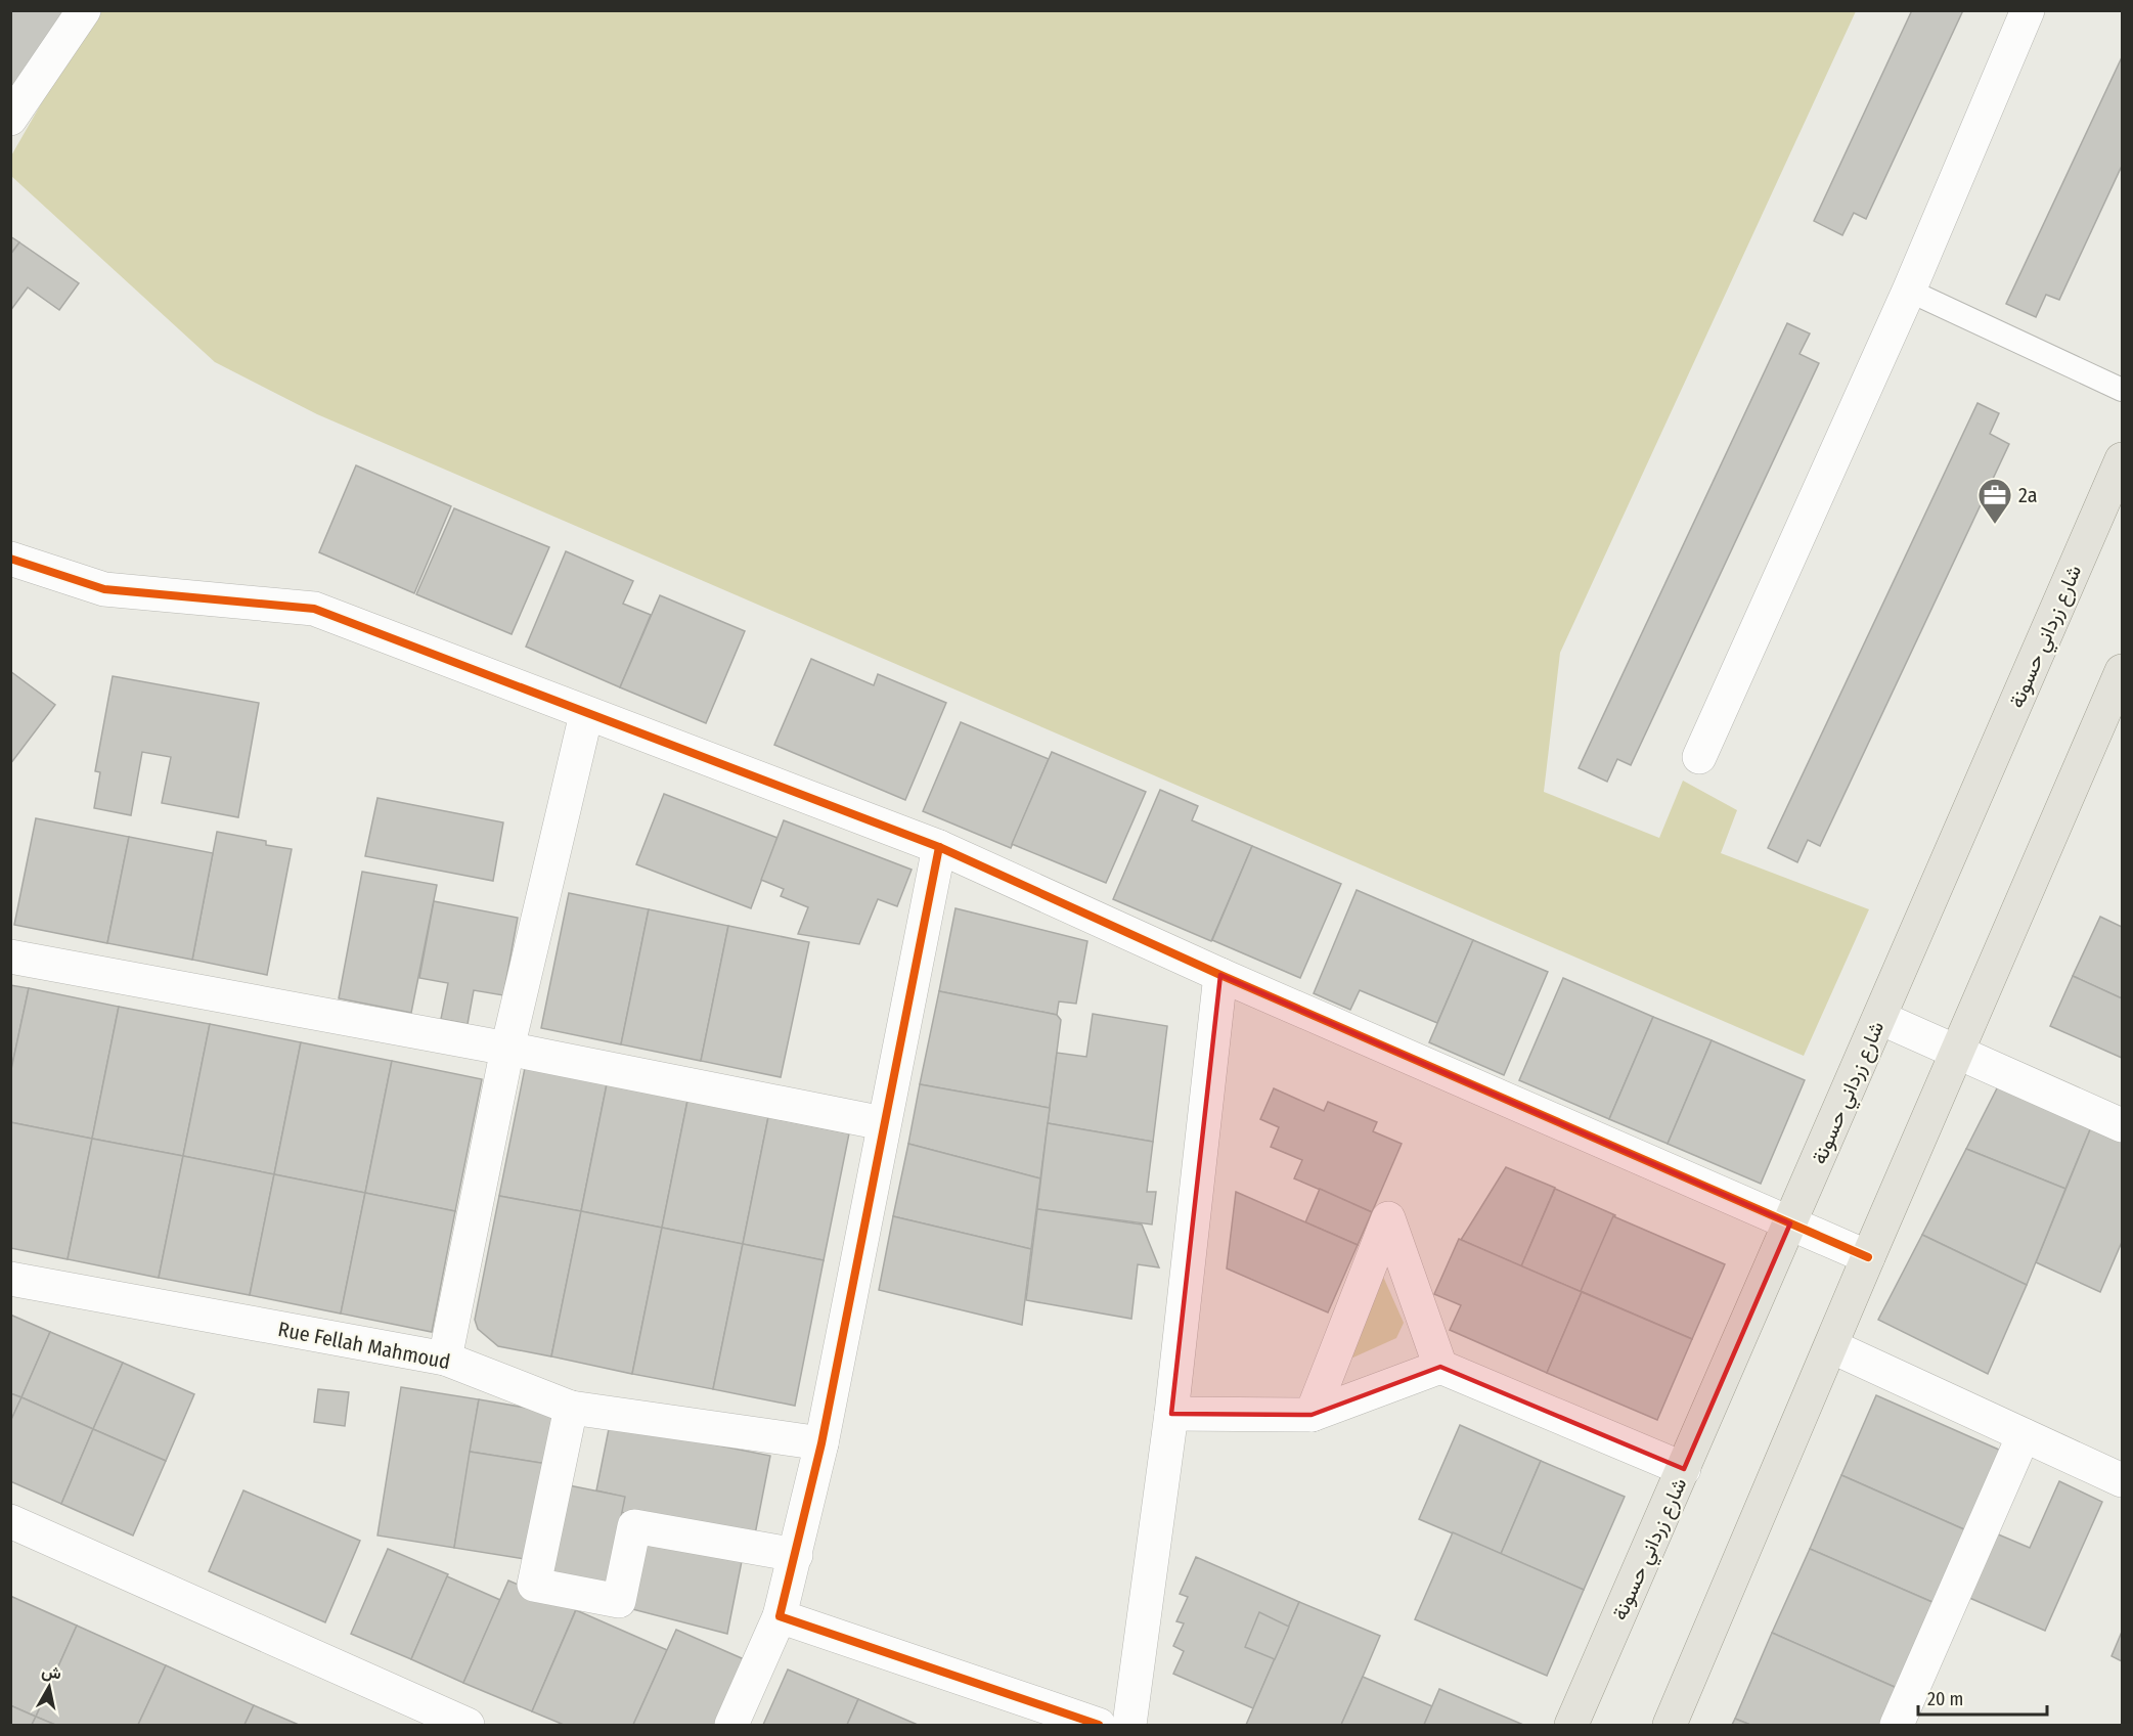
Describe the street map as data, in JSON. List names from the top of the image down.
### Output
{
  "streets": {
    "main road": ["شارع زرداني حسونة"],
    "street": ["Rue Fellah Mahmoud"]
  },
  "places": {
    "office": ["2a"]
  },
  "scale_bar": "20 m",
  "north": "top"
}
